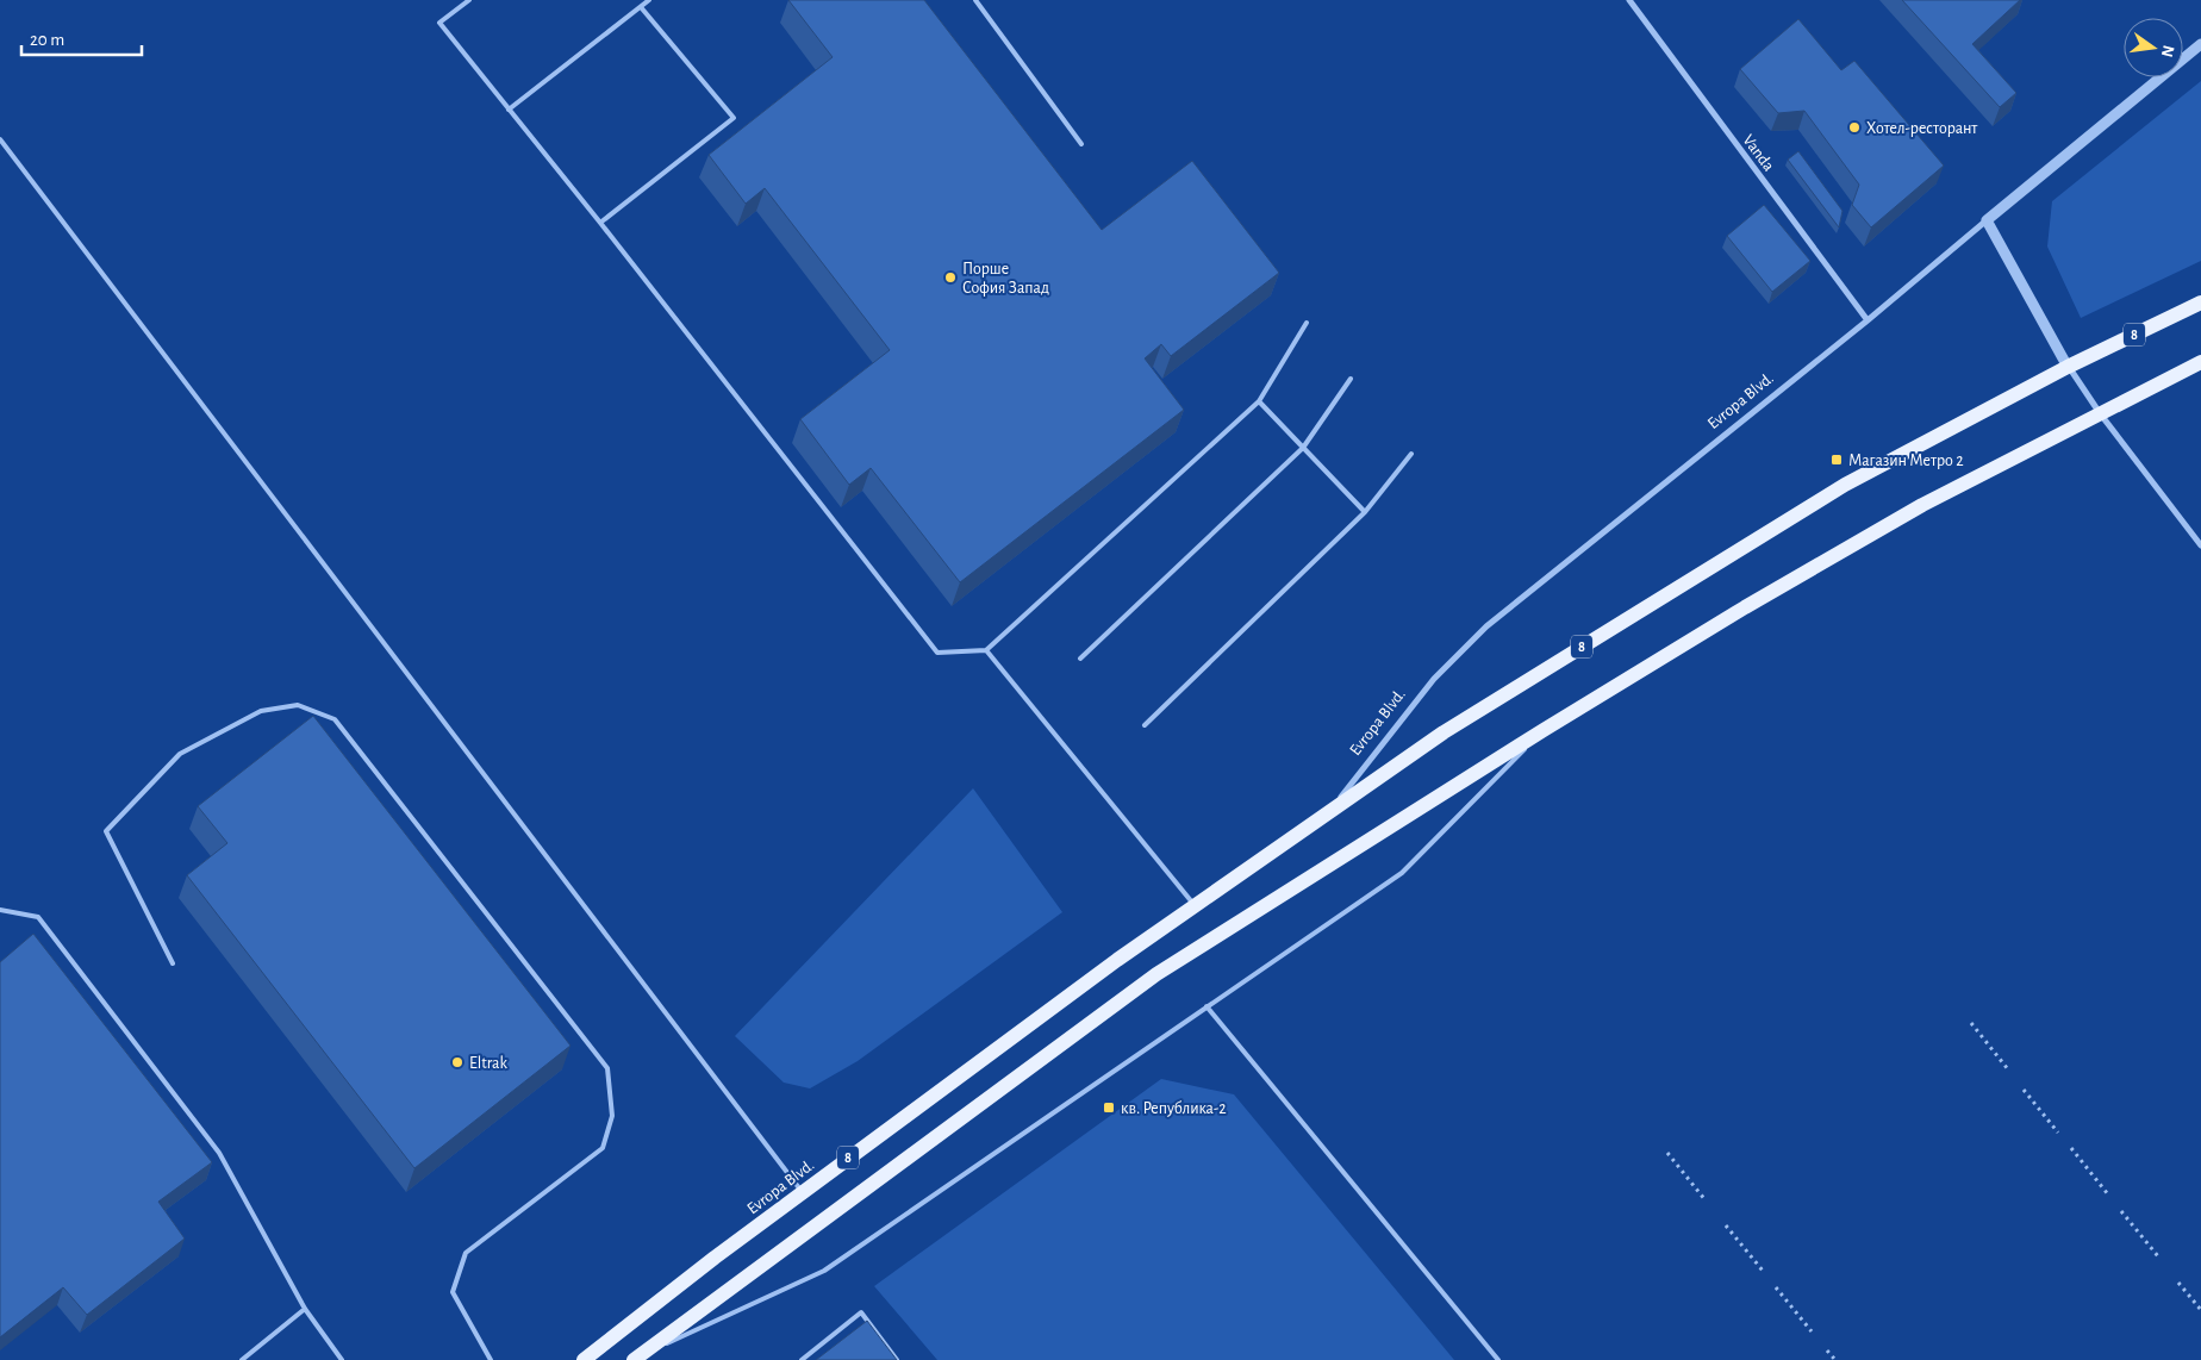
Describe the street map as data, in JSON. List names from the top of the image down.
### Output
{
  "streets": {
    "main road": ["8", "Evropa Blvd."],
    "street": ["Vanda"]
  },
  "crossings": [
    ["Vanda", "Evropa Blvd."],
    ["8", "Evropa Blvd."]
  ],
  "places": {
    "other": ["Хотел-ресторант", "Порше София Запад", "Eltrak"],
    "transit": ["Магазин Метро 2", "кв. Република-2"]
  },
  "scale_bar": "20 m",
  "north": "right"
}
